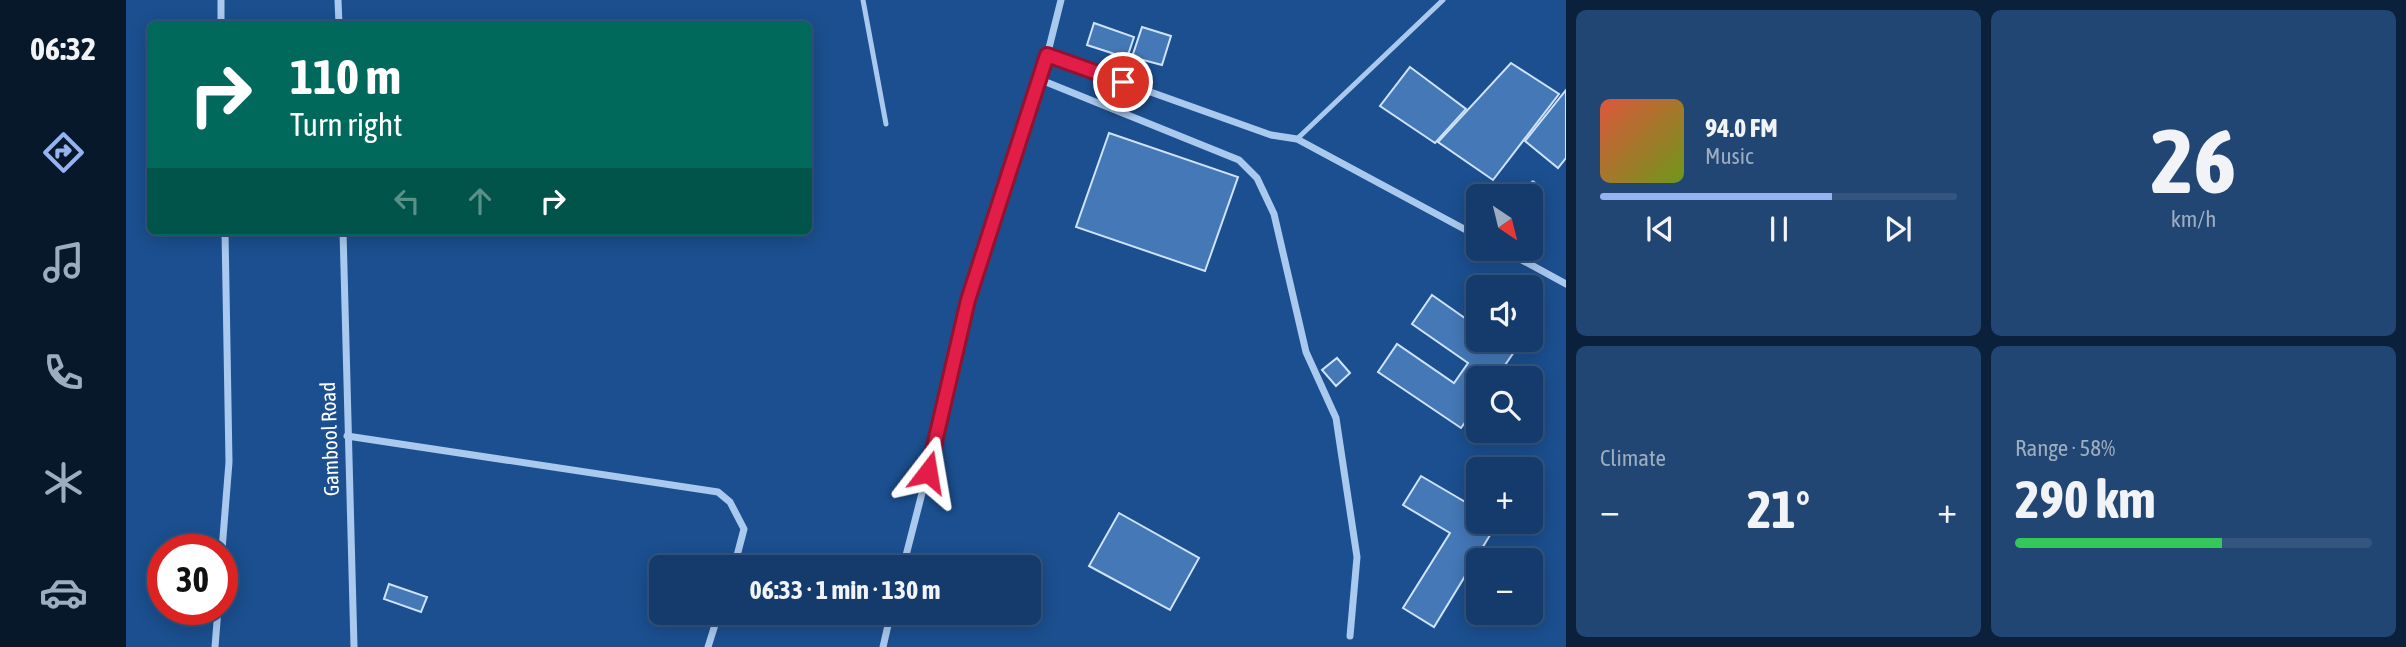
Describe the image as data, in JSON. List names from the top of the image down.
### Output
{
  "streets": {
    "street": ["Gambool Road"]
  },
  "north": "bottom right",
  "page": {
    "tabs": "06:32",
    "tile": [
      ["26", "km/h"],
      "Climate",
      ["Range · 58%", "290 km"]
    ],
    "turn": ["110 m", "Turn right"],
    "song": ["94.0 FM", "Music"],
    "map_buttons": ["+", "−"],
    "heat": ["−", "21°", "+"],
    "limit": "30",
    "trip": "06:33 · 1 min · 130 m"
  }
}
